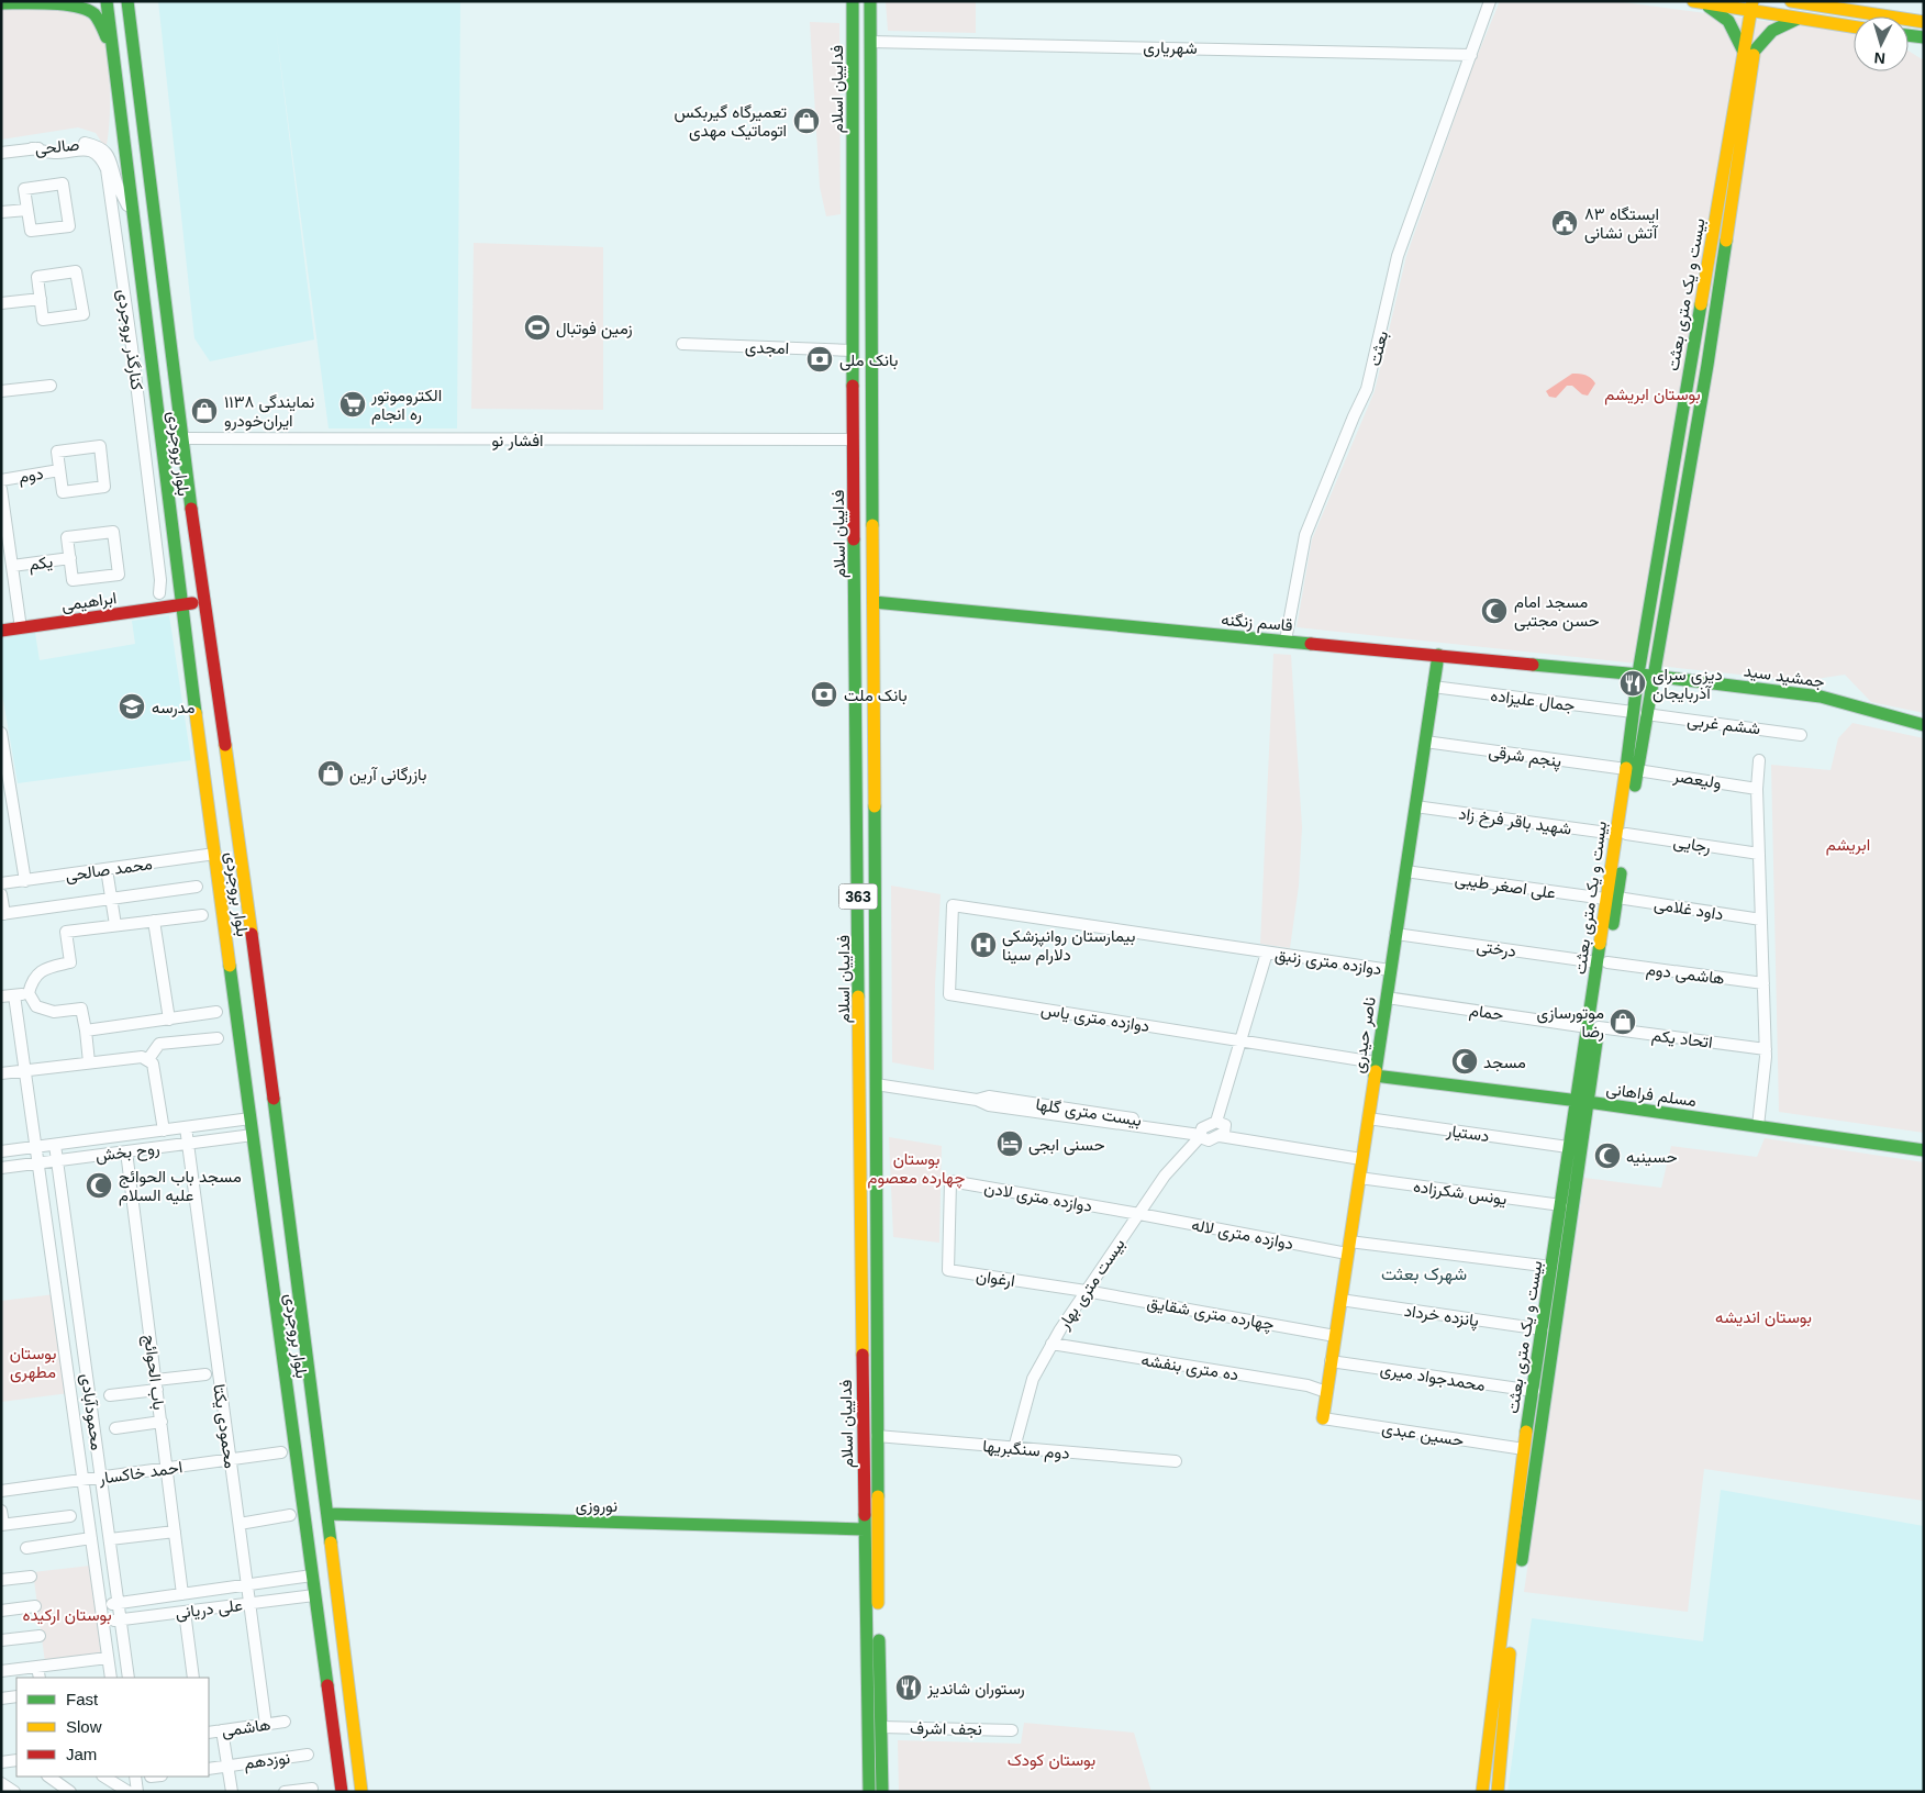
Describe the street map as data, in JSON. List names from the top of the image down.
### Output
{
  "streets": {
    "main road": [
      "فداییان اسلام",
      "بیست و یک متری بعثت",
      "بلوار بروجردی",
      "ابراهیمی",
      "قاسم زنگنه",
      "جمشید سید",
      "363",
      "ناصر حیدری",
      "مسلم فراهانی",
      "نوروزی"
    ],
    "street": [
      "شهریاری",
      "صالحی",
      "کنارگذر بروجردی",
      "امجدی",
      "بعثت",
      "افشار نو",
      "دوم",
      "یکم",
      "جمال علیزاده",
      "ششم غربی",
      "پنجم شرقی",
      "ولیعصر",
      "شهید باقر فرخ زاد",
      "رجایی",
      "محمد صالحی",
      "علی اصغر طیبی",
      "داود غلامی",
      "درختی",
      "دوازده متری زنبق",
      "هاشمی دوم",
      "حمام",
      "دوازده متری یاس",
      "اتحاد یکم",
      "بیست متری گلها",
      "دستیار",
      "روح بخش",
      "یونس شکرزاده",
      "دوازده متری لادن",
      "دوازده متری لاله",
      "ارغوان",
      "بیست متری بهار",
      "چهارده متری شقایق",
      "پانزده خرداد",
      "ده متری بنفشه",
      "باب الحوائج",
      "محمدجواد میری",
      "محمودآبادی",
      "محمودی یکتا",
      "حسین عبدی",
      "دوم سنگبریها",
      "احمد خاکسار",
      "علی دریانی",
      "هاشمی",
      "نجف اشرف",
      "نوزدهم"
    ]
  },
  "crossings": [
    ["شهریاری", "فداییان اسلام"],
    ["شهریاری", "بعثت"],
    ["فداییان اسلام", "امجدی"],
    ["فداییان اسلام", "افشار نو"],
    ["فداییان اسلام", "قاسم زنگنه"],
    ["فداییان اسلام", "بیست متری گلها"],
    ["فداییان اسلام", "دوم سنگبریها"],
    ["فداییان اسلام", "نوروزی"],
    ["فداییان اسلام", "نجف اشرف"],
    ["صالحی", "کنارگذر بروجردی"],
    ["صالحی", "بلوار بروجردی"],
    ["بیست و یک متری بعثت", "قاسم زنگنه"],
    ["بیست و یک متری بعثت", "جمشید سید"],
    ["بیست و یک متری بعثت", "جمال علیزاده"],
    ["بیست و یک متری بعثت", "ششم غربی"],
    ["بیست و یک متری بعثت", "پنجم شرقی"],
    ["بیست و یک متری بعثت", "ولیعصر"],
    ["بیست و یک متری بعثت", "شهید باقر فرخ زاد"],
    ["بیست و یک متری بعثت", "رجایی"],
    ["بیست و یک متری بعثت", "علی اصغر طیبی"],
    ["بیست و یک متری بعثت", "داود غلامی"],
    ["بیست و یک متری بعثت", "درختی"],
    ["بیست و یک متری بعثت", "هاشمی دوم"],
    ["بیست و یک متری بعثت", "حمام"],
    ["بیست و یک متری بعثت", "اتحاد یکم"],
    ["بیست و یک متری بعثت", "مسلم فراهانی"],
    ["بیست و یک متری بعثت", "دستیار"],
    ["بیست و یک متری بعثت", "یونس شکرزاده"],
    ["بیست و یک متری بعثت", "دوازده متری لاله"],
    ["بیست و یک متری بعثت", "پانزده خرداد"],
    ["بیست و یک متری بعثت", "محمدجواد میری"],
    ["بیست و یک متری بعثت", "حسین عبدی"],
    ["بعثت", "قاسم زنگنه"],
    ["افشار نو", "بلوار بروجردی"],
    ["بلوار بروجردی", "ابراهیمی"],
    ["بلوار بروجردی", "محمد صالحی"],
    ["بلوار بروجردی", "روح بخش"],
    ["بلوار بروجردی", "نوروزی"],
    ["بلوار بروجردی", "علی دریانی"],
    ["قاسم زنگنه", "جمشید سید"],
    ["قاسم زنگنه", "ناصر حیدری"],
    ["جمال علیزاده", "ششم غربی"],
    ["جمال علیزاده", "ناصر حیدری"],
    ["پنجم شرقی", "ولیعصر"],
    ["پنجم شرقی", "ناصر حیدری"],
    ["شهید باقر فرخ زاد", "رجایی"],
    ["شهید باقر فرخ زاد", "ناصر حیدری"],
    ["علی اصغر طیبی", "داود غلامی"],
    ["علی اصغر طیبی", "ناصر حیدری"],
    ["درختی", "هاشمی دوم"],
    ["درختی", "ناصر حیدری"],
    ["دوازده متری زنبق", "دوازده متری یاس"],
    ["دوازده متری زنبق", "ناصر حیدری"],
    ["حمام", "ناصر حیدری"],
    ["حمام", "اتحاد یکم"],
    ["دوازده متری یاس", "ناصر حیدری"],
    ["ناصر حیدری", "مسلم فراهانی"],
    ["ناصر حیدری", "دستیار"],
    ["ناصر حیدری", "یونس شکرزاده"],
    ["ناصر حیدری", "دوازده متری لاله"],
    ["ناصر حیدری", "چهارده متری شقایق"],
    ["ناصر حیدری", "پانزده خرداد"],
    ["ناصر حیدری", "ده متری بنفشه"],
    ["ناصر حیدری", "محمدجواد میری"],
    ["ناصر حیدری", "حسین عبدی"],
    ["بیست متری گلها", "بیست متری بهار"],
    ["روح بخش", "باب الحوائج"],
    ["روح بخش", "محمودآبادی"],
    ["روح بخش", "محمودی یکتا"],
    ["دوازده متری لادن", "دوازده متری لاله"],
    ["دوازده متری لادن", "ارغوان"],
    ["دوازده متری لادن", "بیست متری بهار"],
    ["دوازده متری لاله", "بیست متری بهار"],
    ["ارغوان", "بیست متری بهار"],
    ["ارغوان", "چهارده متری شقایق"],
    ["بیست متری بهار", "چهارده متری شقایق"],
    ["بیست متری بهار", "ده متری بنفشه"],
    ["بیست متری بهار", "دوم سنگبریها"],
    ["باب الحوائج", "احمد خاکسار"],
    ["محمودآبادی", "احمد خاکسار"],
    ["محمودآبادی", "علی دریانی"],
    ["محمودی یکتا", "احمد خاکسار"],
    ["محمودی یکتا", "علی دریانی"],
    ["محمودی یکتا", "هاشمی"]
  ],
  "districts": ["شهرک بعثت"],
  "parks": [
    "بوستان ابریشم",
    "ابریشم",
    "بوستان چهارده معصوم",
    "بوستان اندیشه",
    "بوستان مطهری",
    "بوستان ارکیده",
    "بوستان کودک"
  ],
  "places": {
    "shop": [
      "تعمیرگاه گیربکس اتوماتیک مهدی",
      "نمایندگی ۱۱۳۸ ایران‌خودرو",
      "بازرگانی آرین",
      "موتورسازی رضا"
    ],
    "public building": ["ایستگاه ۸۳ آتش نشانی"],
    "sports": ["زمین فوتبال"],
    "bank": ["بانک ملی", "بانک ملت"],
    "supermarket": ["الکتروموتور ره انجام"],
    "mosque": [
      "مسجد امام حسن مجتبی",
      "مسجد",
      "حسینیه",
      "مسجد باب الحوائج علیه السلام"
    ],
    "restaurant": ["دیزی سرای آذربایجان", "رستوران شاندیز"],
    "school or university": ["مدرسه"],
    "hospital": ["بیمارستان روانپزشکی دلارام سینا"],
    "hotel": ["حسنی ابجی"]
  },
  "legend": ["Fast", "Slow", "Jam"],
  "north": "bottom"
}
